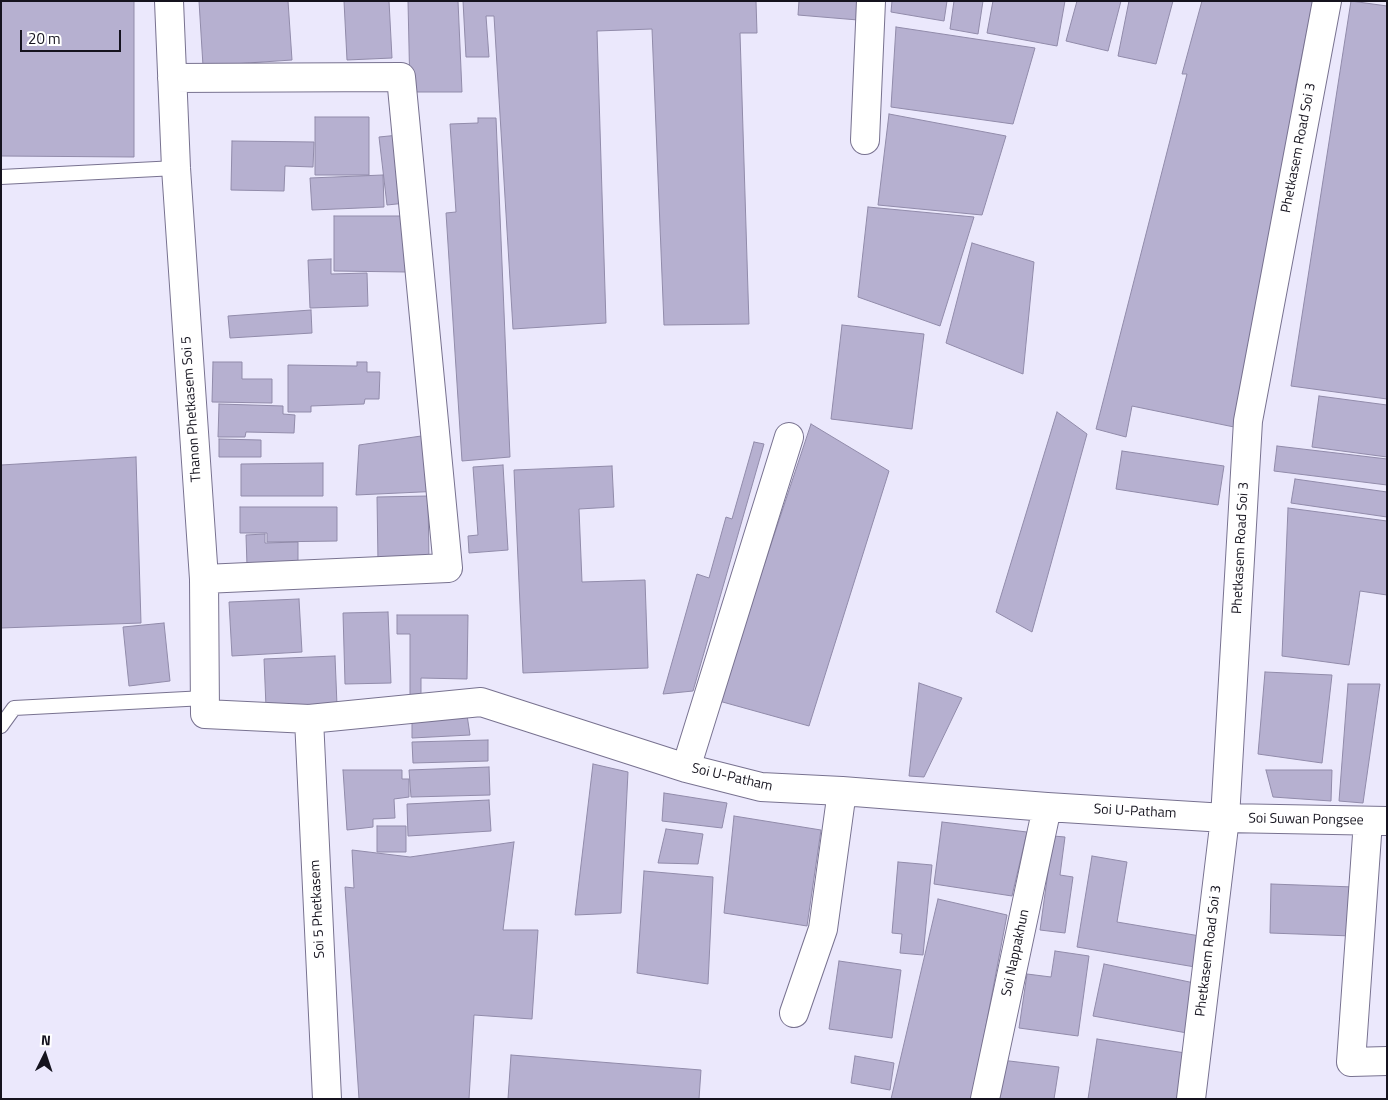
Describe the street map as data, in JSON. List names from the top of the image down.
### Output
{
  "streets": {
    "street": [
      "Phetkasem Road Soi 3",
      "Thanon Phetkasem Soi 5",
      "Soi U-Patham",
      "Soi Suwan Pongsee",
      "Soi 5 Phetkasem",
      "Soi Nappakhun"
    ]
  },
  "crossings": [
    ["Phetkasem Road Soi 3", "Soi U-Patham"],
    ["Phetkasem Road Soi 3", "Soi Suwan Pongsee"],
    ["Soi U-Patham", "Soi Suwan Pongsee"],
    ["Soi U-Patham", "Soi 5 Phetkasem"],
    ["Soi U-Patham", "Soi Nappakhun"]
  ],
  "scale_bar": "20 m",
  "north": "top"
}
